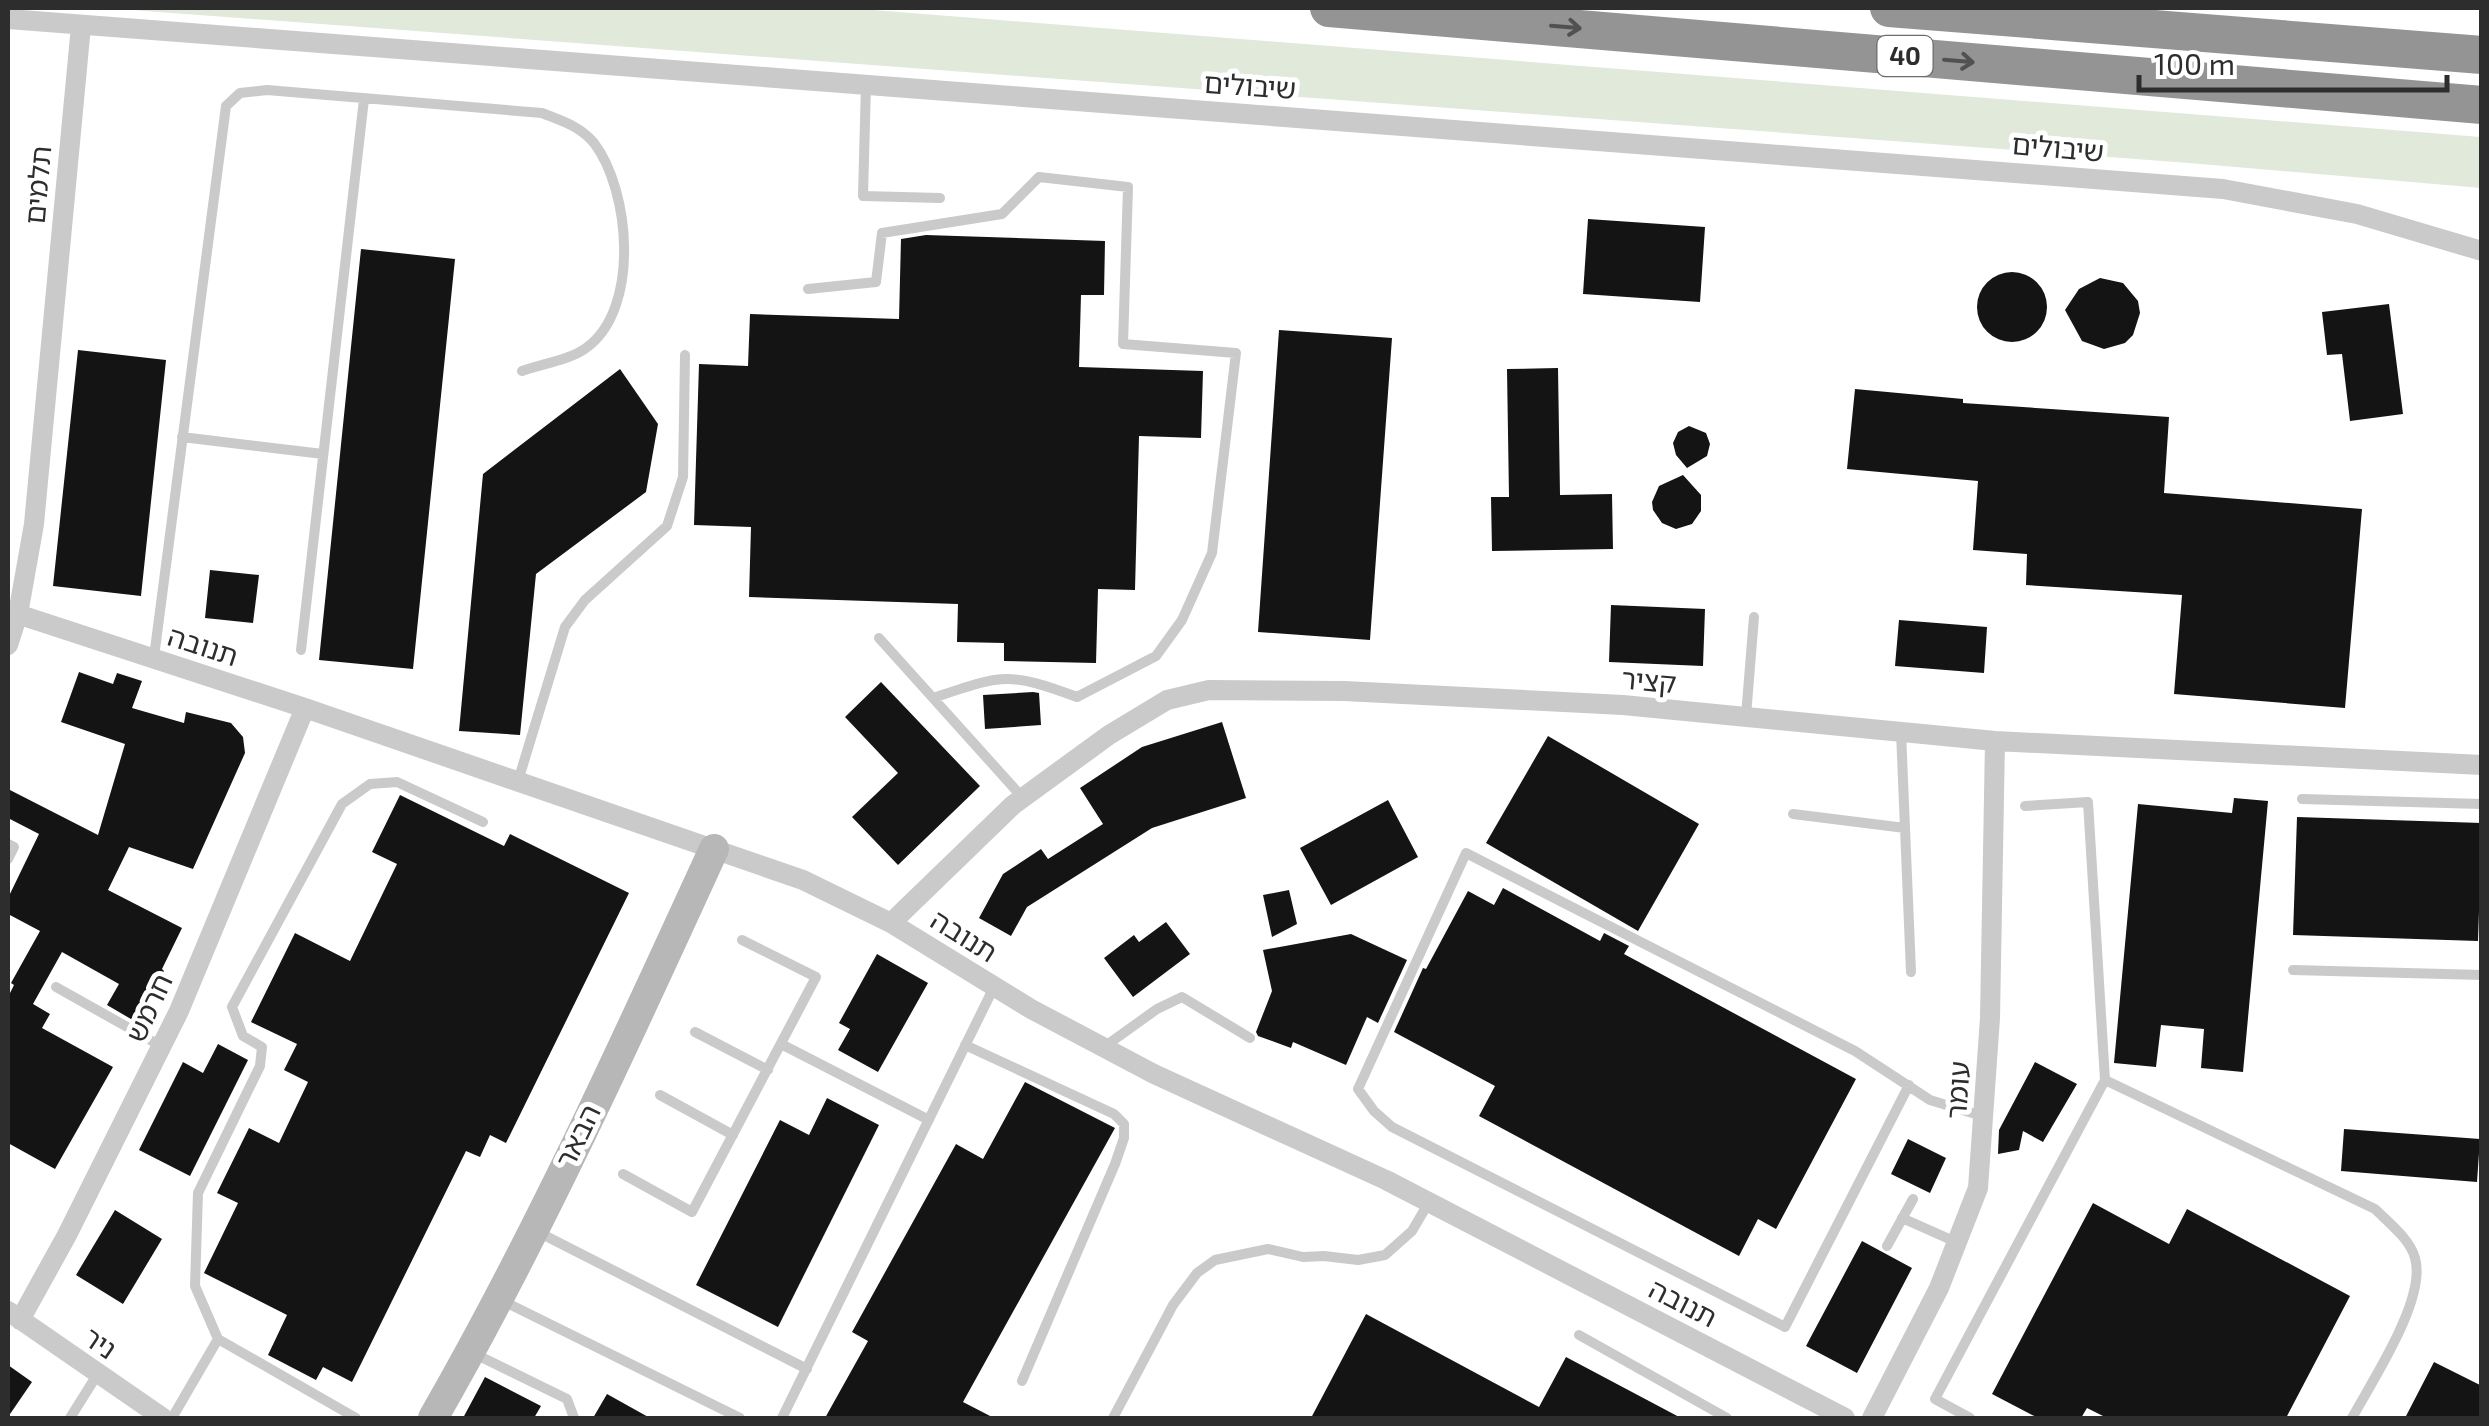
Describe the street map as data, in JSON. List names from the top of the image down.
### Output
{
  "streets": {
    "highway": ["40"],
    "street": [
      "שיבולים",
      "תלמים",
      "תנובה",
      "קציר",
      "חרמש",
      "עומר",
      "הבאר",
      "ניר"
    ]
  },
  "crossings": [
    ["שיבולים", "תלמים"],
    ["תלמים", "תנובה"],
    ["תנובה", "קציר"],
    ["תנובה", "חרמש"],
    ["תנובה", "הבאר"],
    ["קציר", "עומר"],
    ["חרמש", "ניר"]
  ],
  "scale_bar": "100 m"
}
